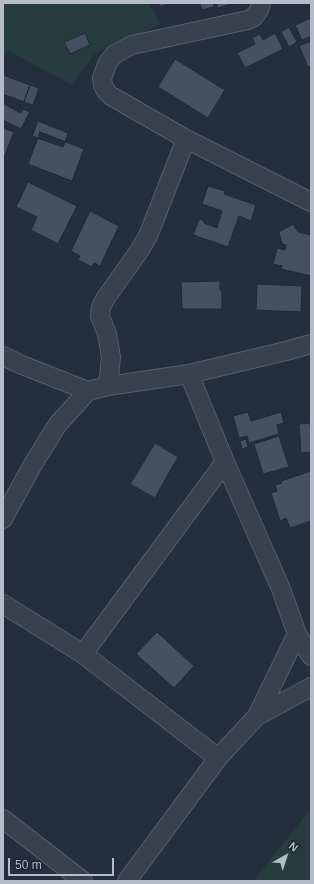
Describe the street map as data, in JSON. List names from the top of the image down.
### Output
{
  "scale_bar": "50 m",
  "north": "top right"
}
